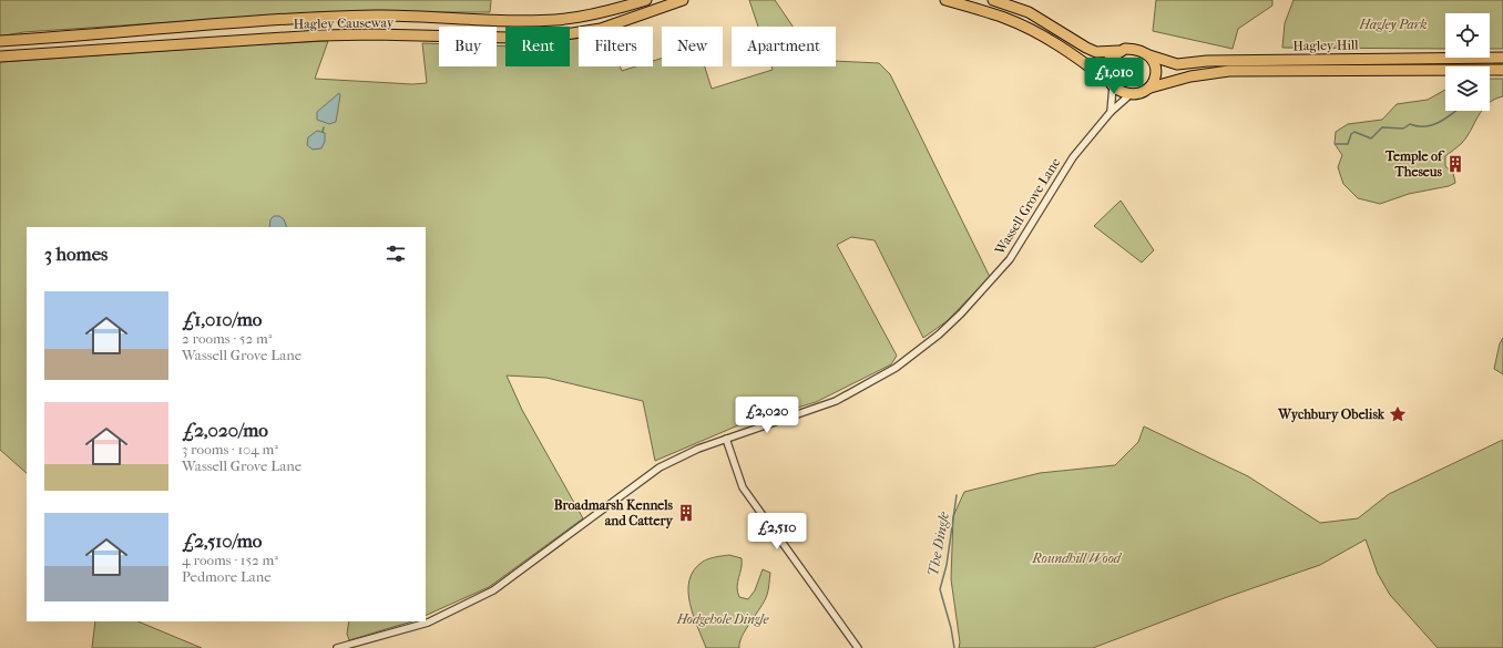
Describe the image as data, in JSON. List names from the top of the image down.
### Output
{
  "streets": {
    "highway": ["Hagley Causeway", "Hagley Hill"],
    "street": ["Wassell Grove Lane"]
  },
  "crossings": [
    ["Hagley Hill", "Wassell Grove Lane"]
  ],
  "water": ["The Dingle"],
  "parks": ["Hagley Park", "Roundhill Wood", "Hodgehole Dingle"],
  "places": {
    "building": ["Temple of Theseus", "Broadmarsh Kennels and Cattery"],
    "place": ["Wychbury Obelisk"]
  },
  "page": {
    "chip": [
      "Buy",
      "Rent",
      "Filters",
      "New",
      "Apartment"
    ],
    "price": ["£1,010", "£2,020", "£2,510"],
    "heading": "3 homes",
    "list": [
      {
        "name": "£1,010/mo",
        "note": "2 rooms · 52 m² · Wassell Grove Lane"
      },
      {
        "name": "£2,020/mo",
        "note": "3 rooms · 104 m² · Wassell Grove Lane"
      },
      {
        "name": "£2,510/mo",
        "note": "4 rooms · 152 m² · Pedmore Lane"
      }
    ]
  }
}
